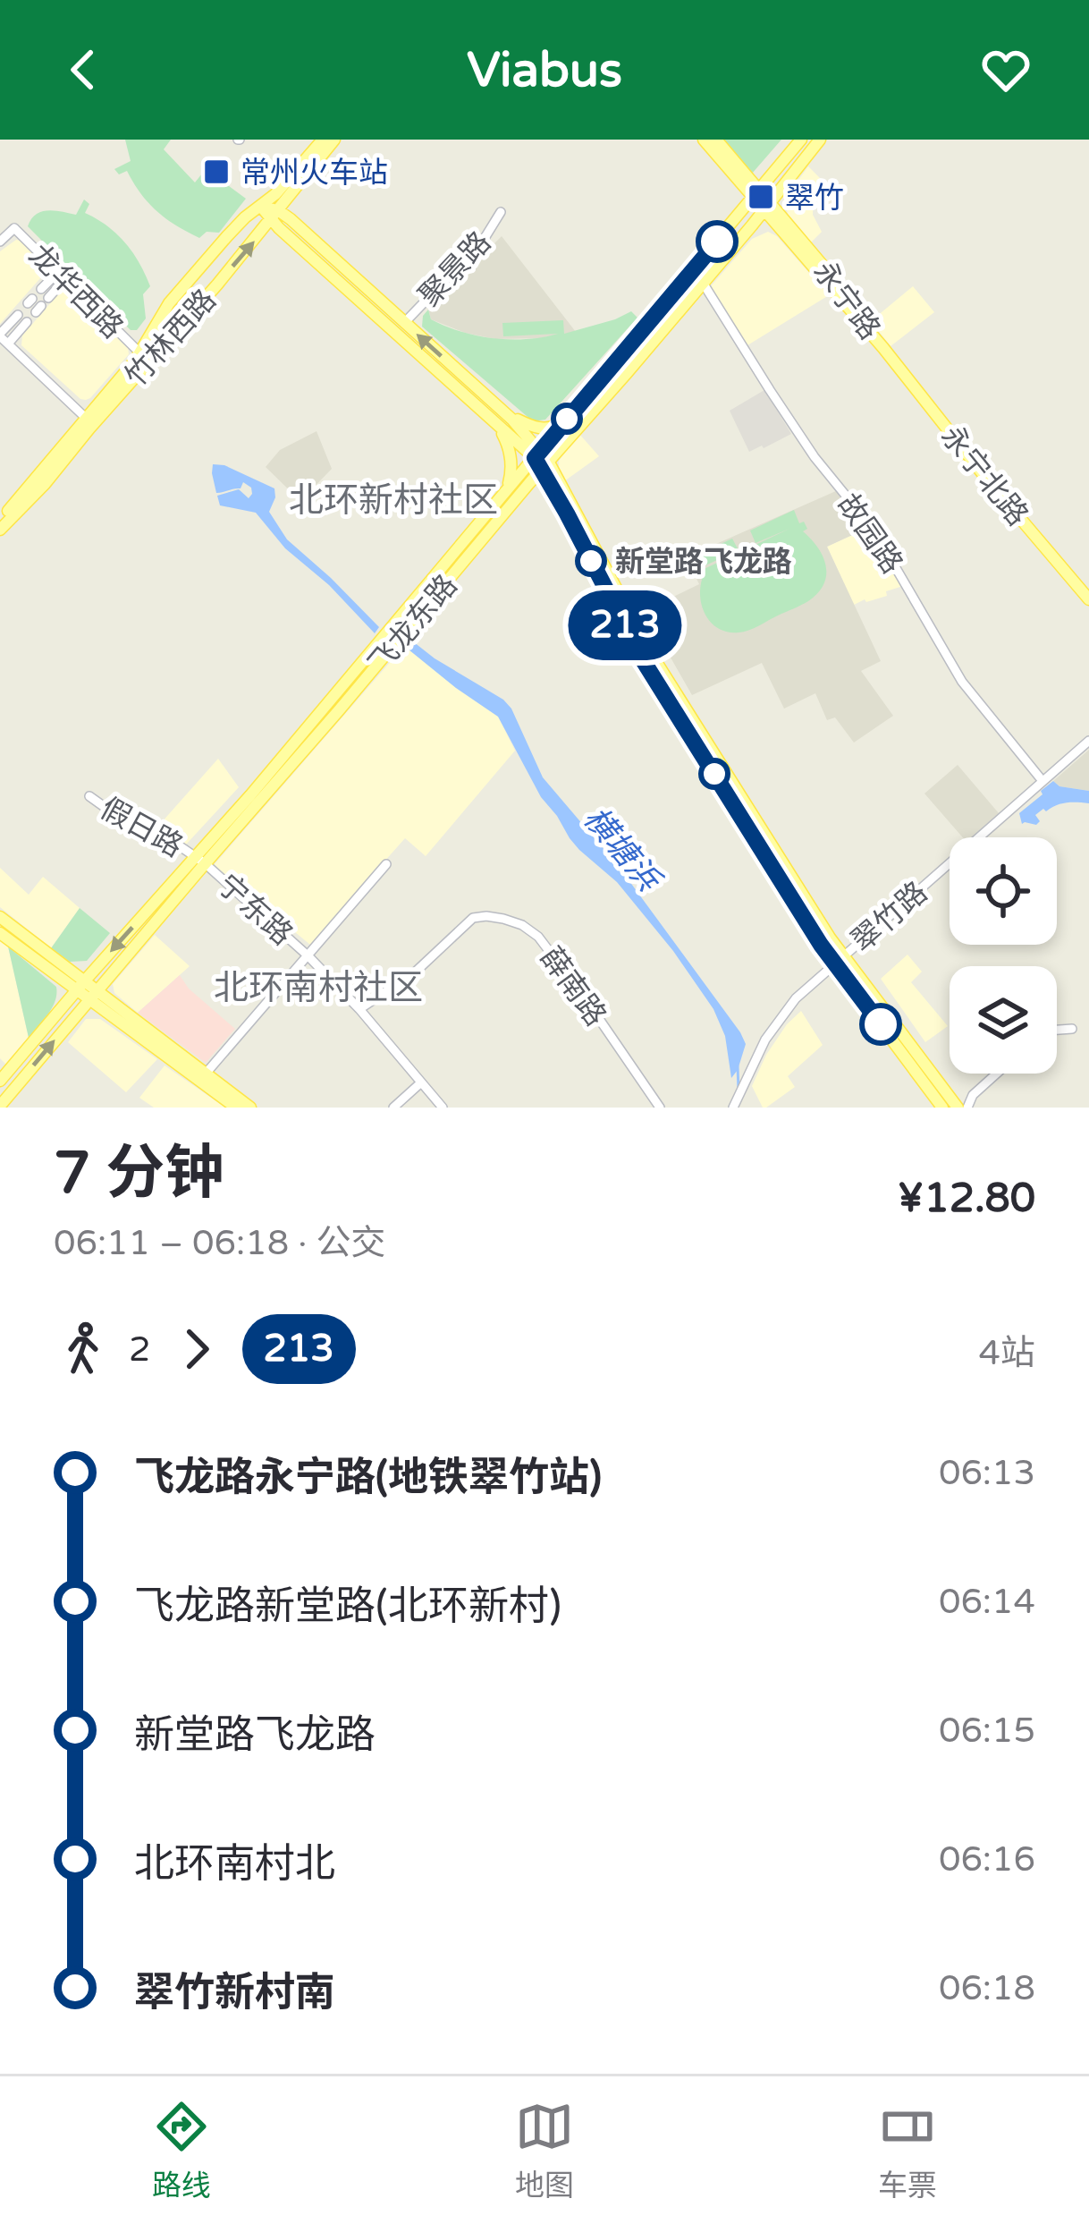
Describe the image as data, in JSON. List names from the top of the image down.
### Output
{
  "streets": {
    "main road": [
      "永宁路",
      "竹林西路",
      "永宁北路",
      "飞龙东路"
    ],
    "street": [
      "聚景路",
      "龙华西路",
      "故园路",
      "假日路",
      "宁东路",
      "翠竹路",
      "薛南路"
    ]
  },
  "crossings": [
    ["龙华西路", "竹林西路"],
    ["永宁路", "永宁北路"],
    ["永宁路", "飞龙东路"],
    ["故园路", "飞龙东路"],
    ["故园路", "翠竹路"],
    ["飞龙东路", "假日路"],
    ["飞龙东路", "宁东路"],
    ["假日路", "宁东路"],
    ["宁东路", "薛南路"]
  ],
  "districts": ["北环新村社区", "北环南村社区"],
  "water": ["横塘浜"],
  "places": {
    "transit": ["常州火车站", "翠竹"],
    "other": ["新堂路飞龙路"]
  },
  "lines": ["bus line 213"],
  "page": {
    "header": "Viabus",
    "on_map": "213",
    "heading": ["7 分钟", "06:11 – 06:18 · 公交", "¥12.80"],
    "legs": ["2", "213", "4站"],
    "list": [
      {
        "name": "飞龙路永宁路(地铁翠竹站)",
        "value": "06:13"
      },
      {
        "name": "飞龙路新堂路(北环新村)",
        "value": "06:14"
      },
      {
        "name": "新堂路飞龙路",
        "value": "06:15"
      },
      {
        "name": "北环南村北",
        "value": "06:16"
      },
      {
        "name": "翠竹新村南",
        "value": "06:18"
      }
    ],
    "tabs": ["路线", "地图", "车票"]
  }
}
